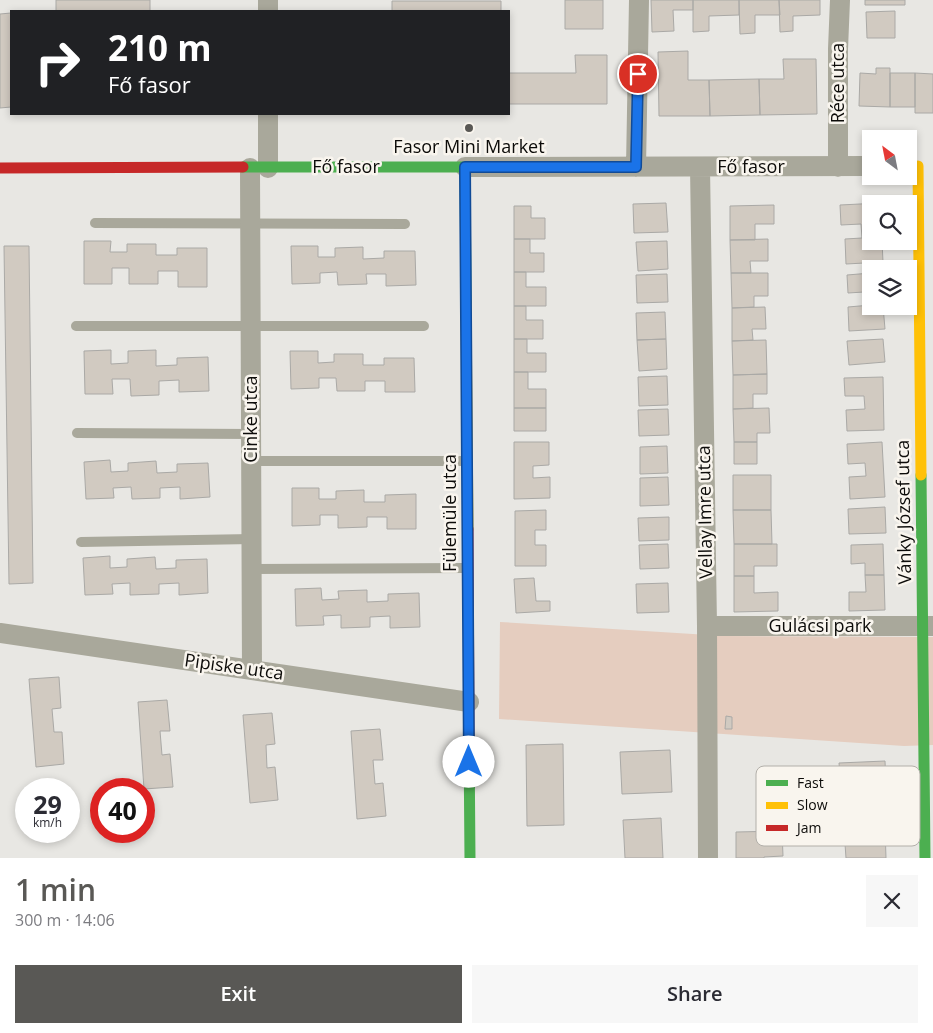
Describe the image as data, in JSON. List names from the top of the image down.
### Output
{
  "streets": {
    "street": [
      "Réce utca",
      "Fő fasor",
      "Cinke utca",
      "Vellay Imre utca",
      "Vánky József utca",
      "Fülemüle utca",
      "Gulácsi park",
      "Pipiske utca"
    ]
  },
  "crossings": [
    ["Réce utca", "Fő fasor"],
    ["Fő fasor", "Cinke utca"],
    ["Fő fasor", "Vellay Imre utca"],
    ["Fő fasor", "Fülemüle utca"],
    ["Cinke utca", "Pipiske utca"],
    ["Vellay Imre utca", "Gulácsi park"],
    ["Vánky József utca", "Gulácsi park"],
    ["Fülemüle utca", "Pipiske utca"]
  ],
  "places": ["Fasor Mini Market"],
  "legend": ["Fast", "Slow", "Jam"],
  "north": "top left",
  "page": {
    "turn": ["210 m", "Fő fasor"],
    "speed": "29 km/h",
    "limit": "40",
    "heading": ["1 min", "300 m · 14:06"],
    "buttons": ["Exit", "Share"]
  }
}
